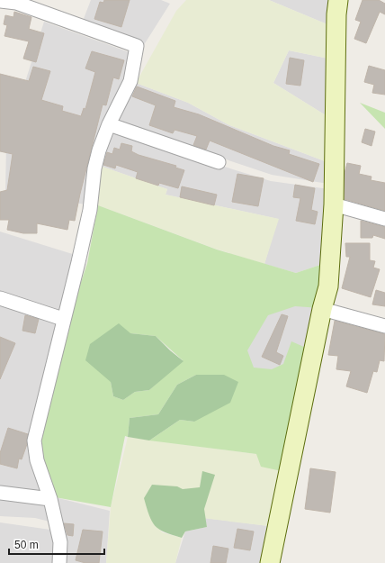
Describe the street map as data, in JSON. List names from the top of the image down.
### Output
{
  "scale_bar": "50 m"
}
